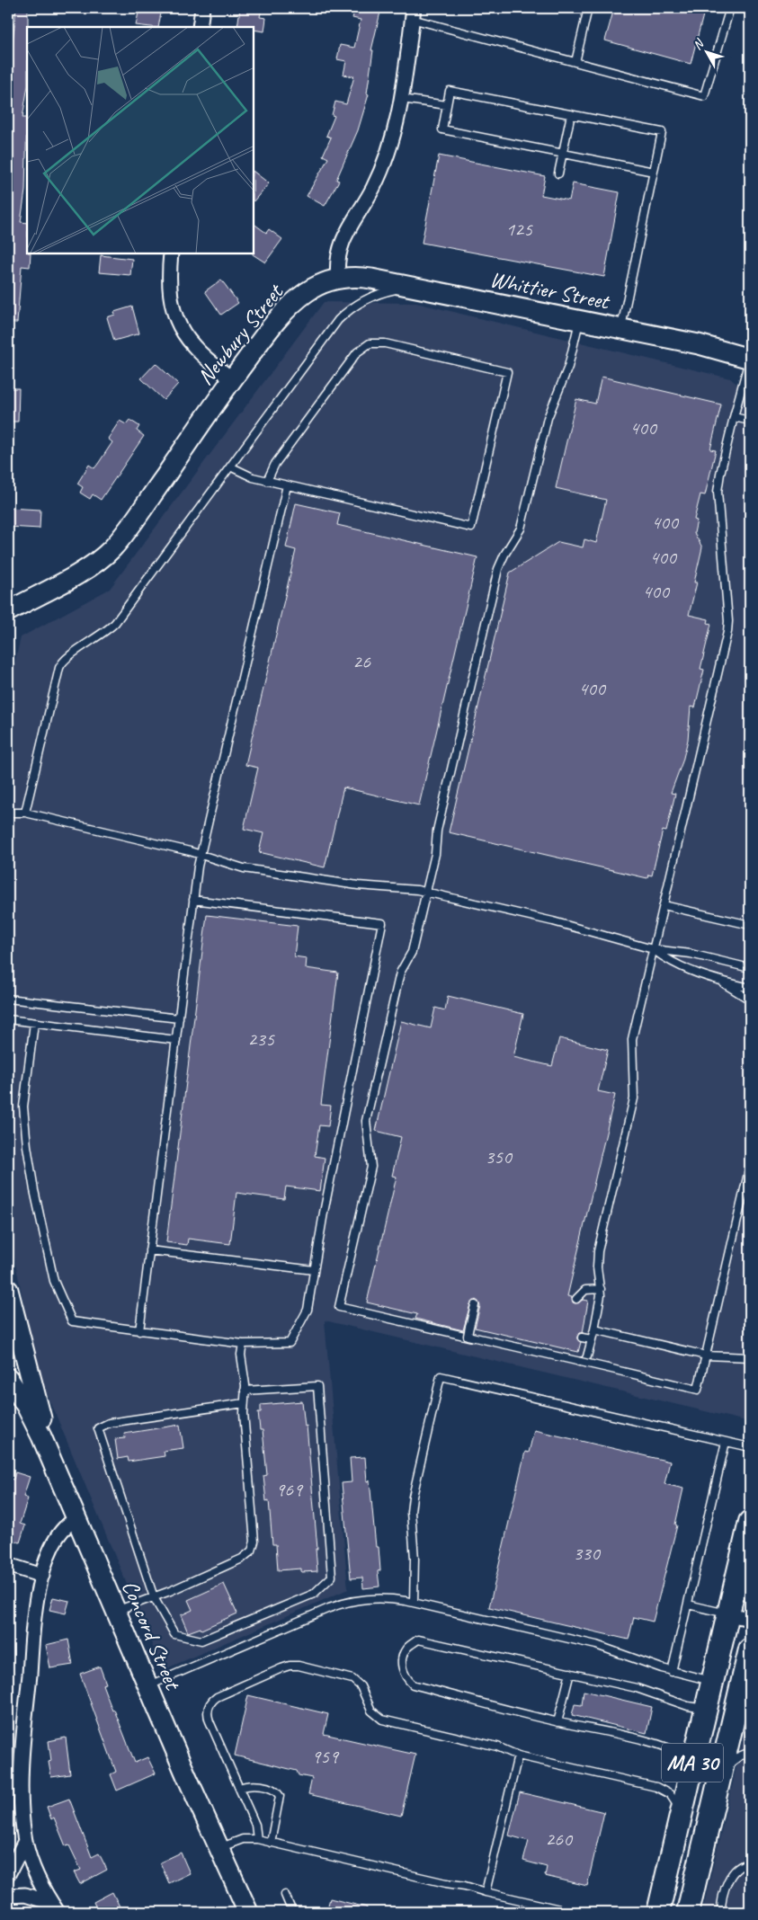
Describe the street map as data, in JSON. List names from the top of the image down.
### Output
{
  "streets": {
    "main road": ["MA 30"],
    "street": ["Whittier Street", "Newbury Street", "Concord Street"]
  },
  "crossings": [
    ["Whittier Street", "Newbury Street"]
  ],
  "house_numbers": [
    "125",
    "400",
    "400",
    "400",
    "400",
    "26",
    "400",
    "235",
    "350",
    "969",
    "330",
    "959",
    "260"
  ],
  "north": "top left"
}
